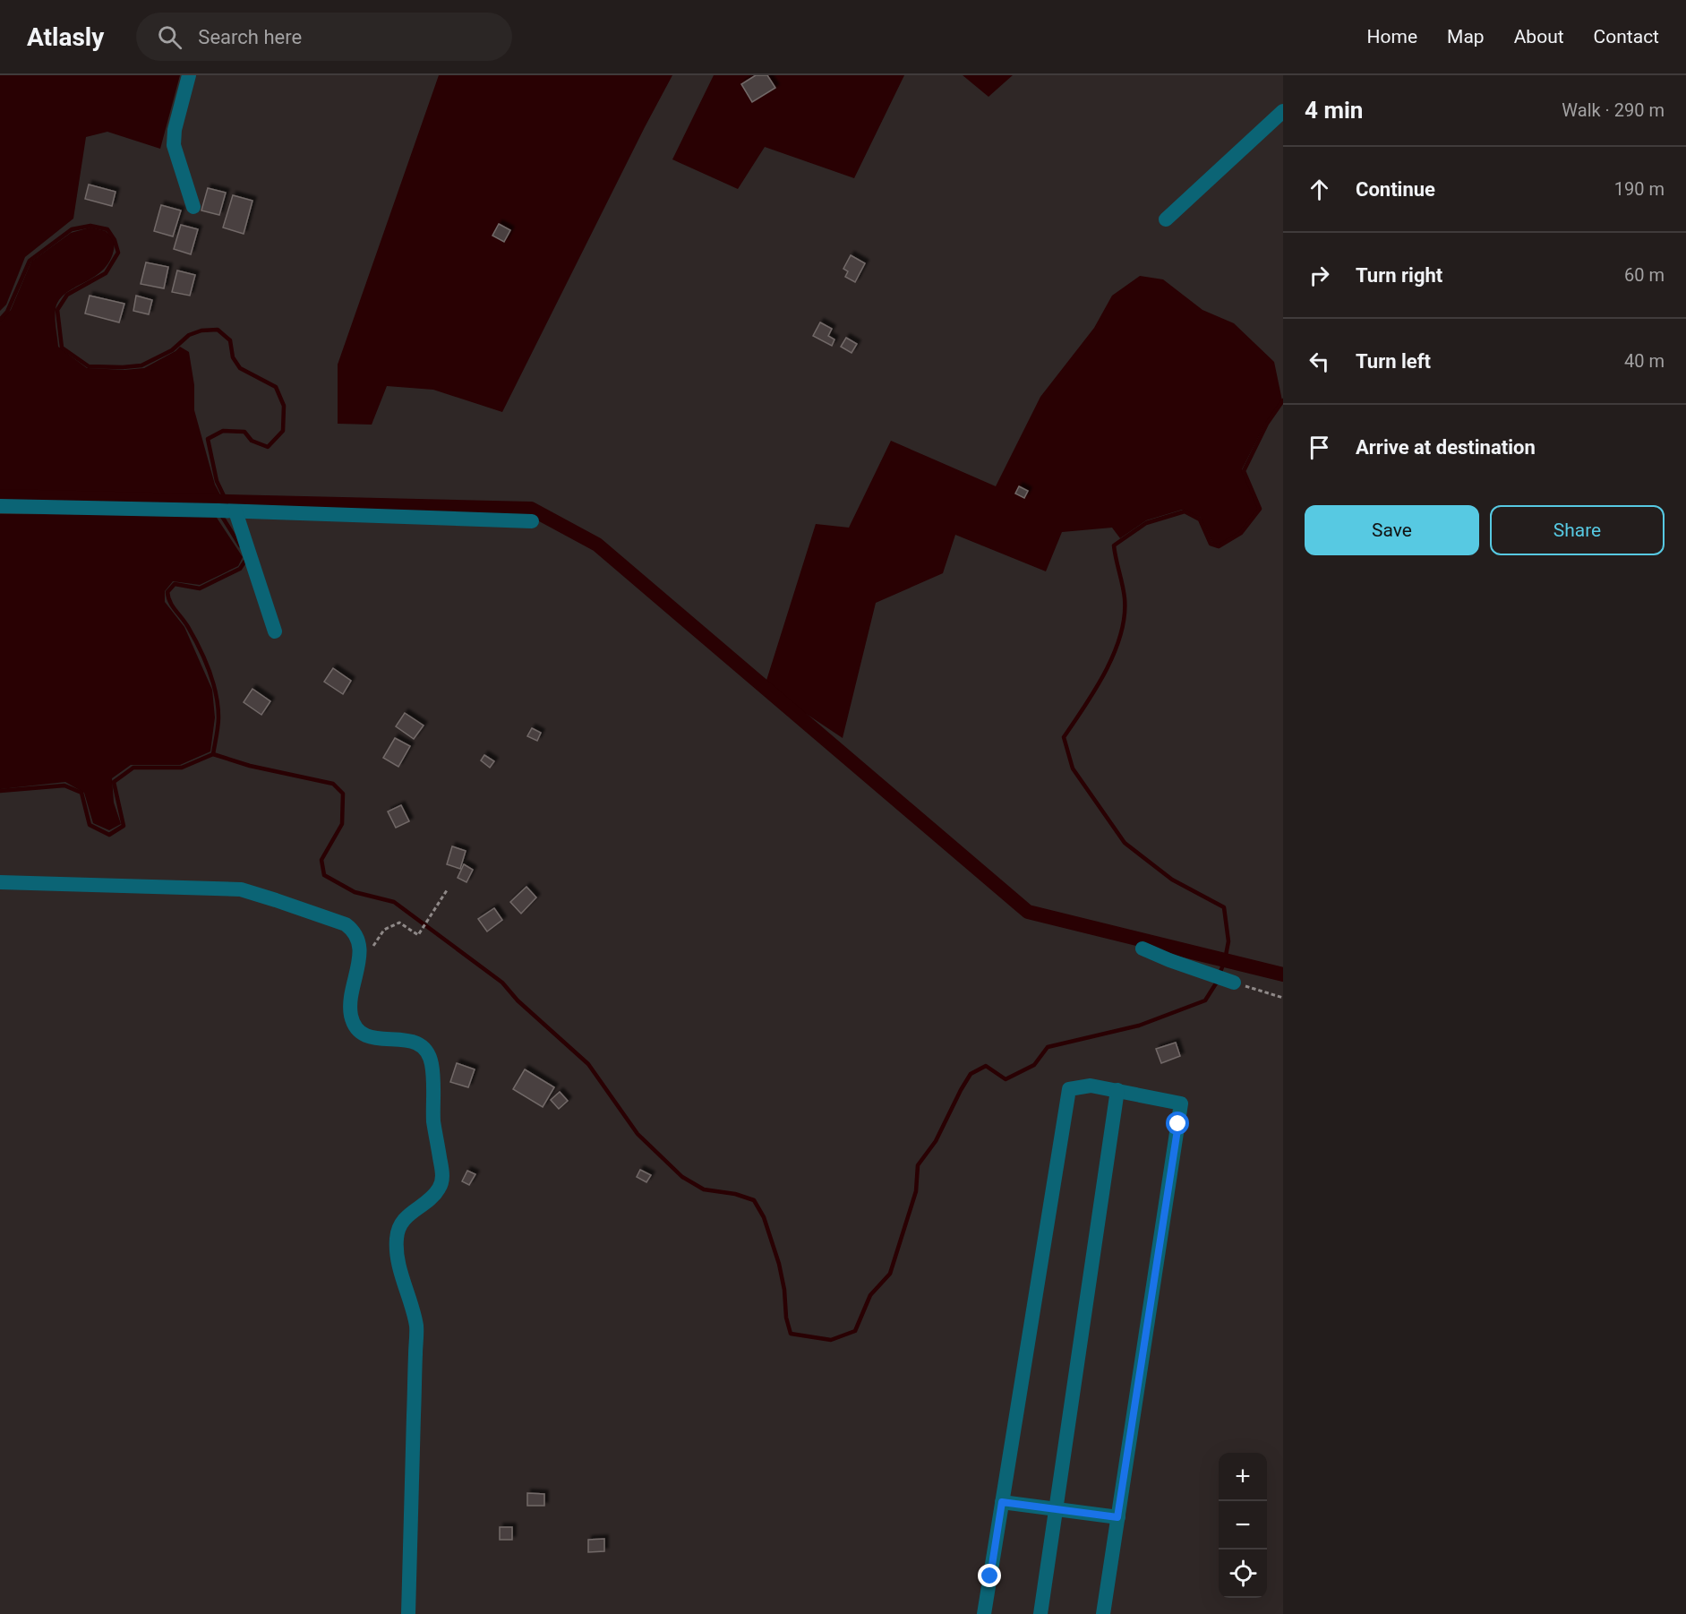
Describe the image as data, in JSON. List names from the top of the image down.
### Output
{
  "page": {
    "header": "Atlasly",
    "search": "Search here",
    "nav": [
      "Home",
      "Map",
      "About",
      "Contact"
    ],
    "heading": ["4 min", "Walk · 290 m"],
    "list": [
      ["Continue", "190 m"],
      ["Turn right", "60 m"],
      ["Turn left", "40 m"],
      "Arrive at destination"
    ],
    "buttons": ["Save", "Share"],
    "map_buttons": ["+", "−"]
  }
}
